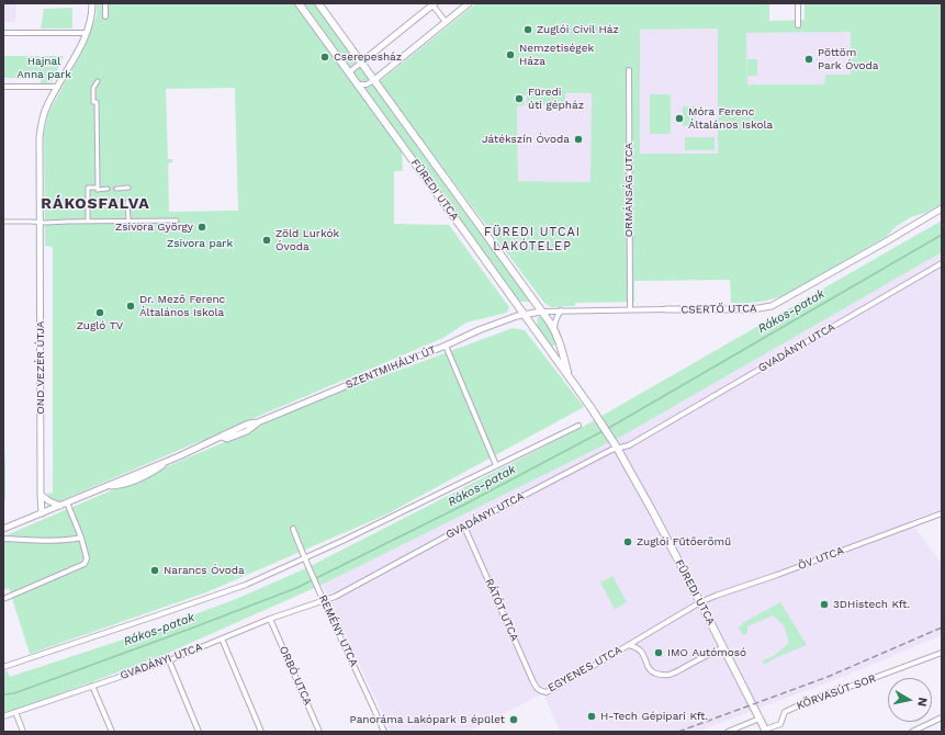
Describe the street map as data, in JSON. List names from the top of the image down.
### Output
{
  "streets": {
    "main road": ["FÜREDI UTCA"],
    "street": [
      "ORMÁNSÁG UTCA",
      "CSERTŐ UTCA",
      "GVADÁNYI UTCA",
      "OND VEZÉR ÚTJA",
      "SZENTMIHÁLYI ÚT",
      "ÖV UTCA",
      "RÁTÓT UTCA",
      "REMÉNY UTCA",
      "EGYENES UTCA",
      "ORBÓ UTCA",
      "KÖRVASÚT SOR"
    ]
  },
  "crossings": [
    ["FÜREDI UTCA", "CSERTŐ UTCA"],
    ["FÜREDI UTCA", "GVADÁNYI UTCA"],
    ["FÜREDI UTCA", "SZENTMIHÁLYI ÚT"],
    ["FÜREDI UTCA", "ÖV UTCA"],
    ["FÜREDI UTCA", "EGYENES UTCA"],
    ["FÜREDI UTCA", "KÖRVASÚT SOR"],
    ["ORMÁNSÁG UTCA", "CSERTŐ UTCA"],
    ["CSERTŐ UTCA", "SZENTMIHÁLYI ÚT"],
    ["GVADÁNYI UTCA", "RÁTÓT UTCA"],
    ["GVADÁNYI UTCA", "REMÉNY UTCA"],
    ["GVADÁNYI UTCA", "ORBÓ UTCA"],
    ["OND VEZÉR ÚTJA", "SZENTMIHÁLYI ÚT"],
    ["ÖV UTCA", "EGYENES UTCA"],
    ["RÁTÓT UTCA", "EGYENES UTCA"]
  ],
  "districts": ["RÁKOSFALVA", "FÜREDI UTCAI LAKÓTELEP"],
  "water": ["Rákos-patak"],
  "parks": ["Hajnal Anna park", "Zsivora park"],
  "places": [
    "Zuglói Civil Ház",
    "Nemzetiségek Háza",
    "Cserepesház",
    "Pöttöm Park Óvoda",
    "Füredi úti gépház",
    "Móra Ferenc Általános Iskola",
    "Játékszín Óvoda",
    "Zsivora György",
    "Zöld Lurkók Óvoda",
    "Dr. Mező Ferenc Általános Iskola",
    "Zugló TV",
    "Zuglói Fűtőerőmű",
    "Narancs Óvoda",
    "3DHistech Kft.",
    "IMO Autómosó",
    "H-Tech Gépipari Kft.",
    "Panoráma Lakópark B épület"
  ],
  "north": "right"
}
